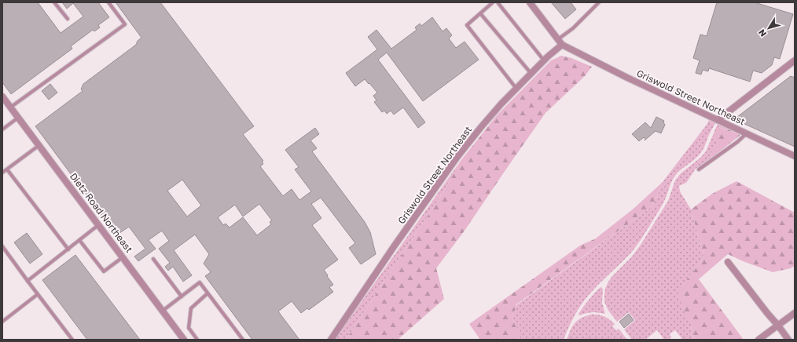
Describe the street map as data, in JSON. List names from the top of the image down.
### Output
{
  "streets": {
    "street": ["Griswold Street Northeast", "Dietz Road Northeast"]
  },
  "north": "bottom left"
}
